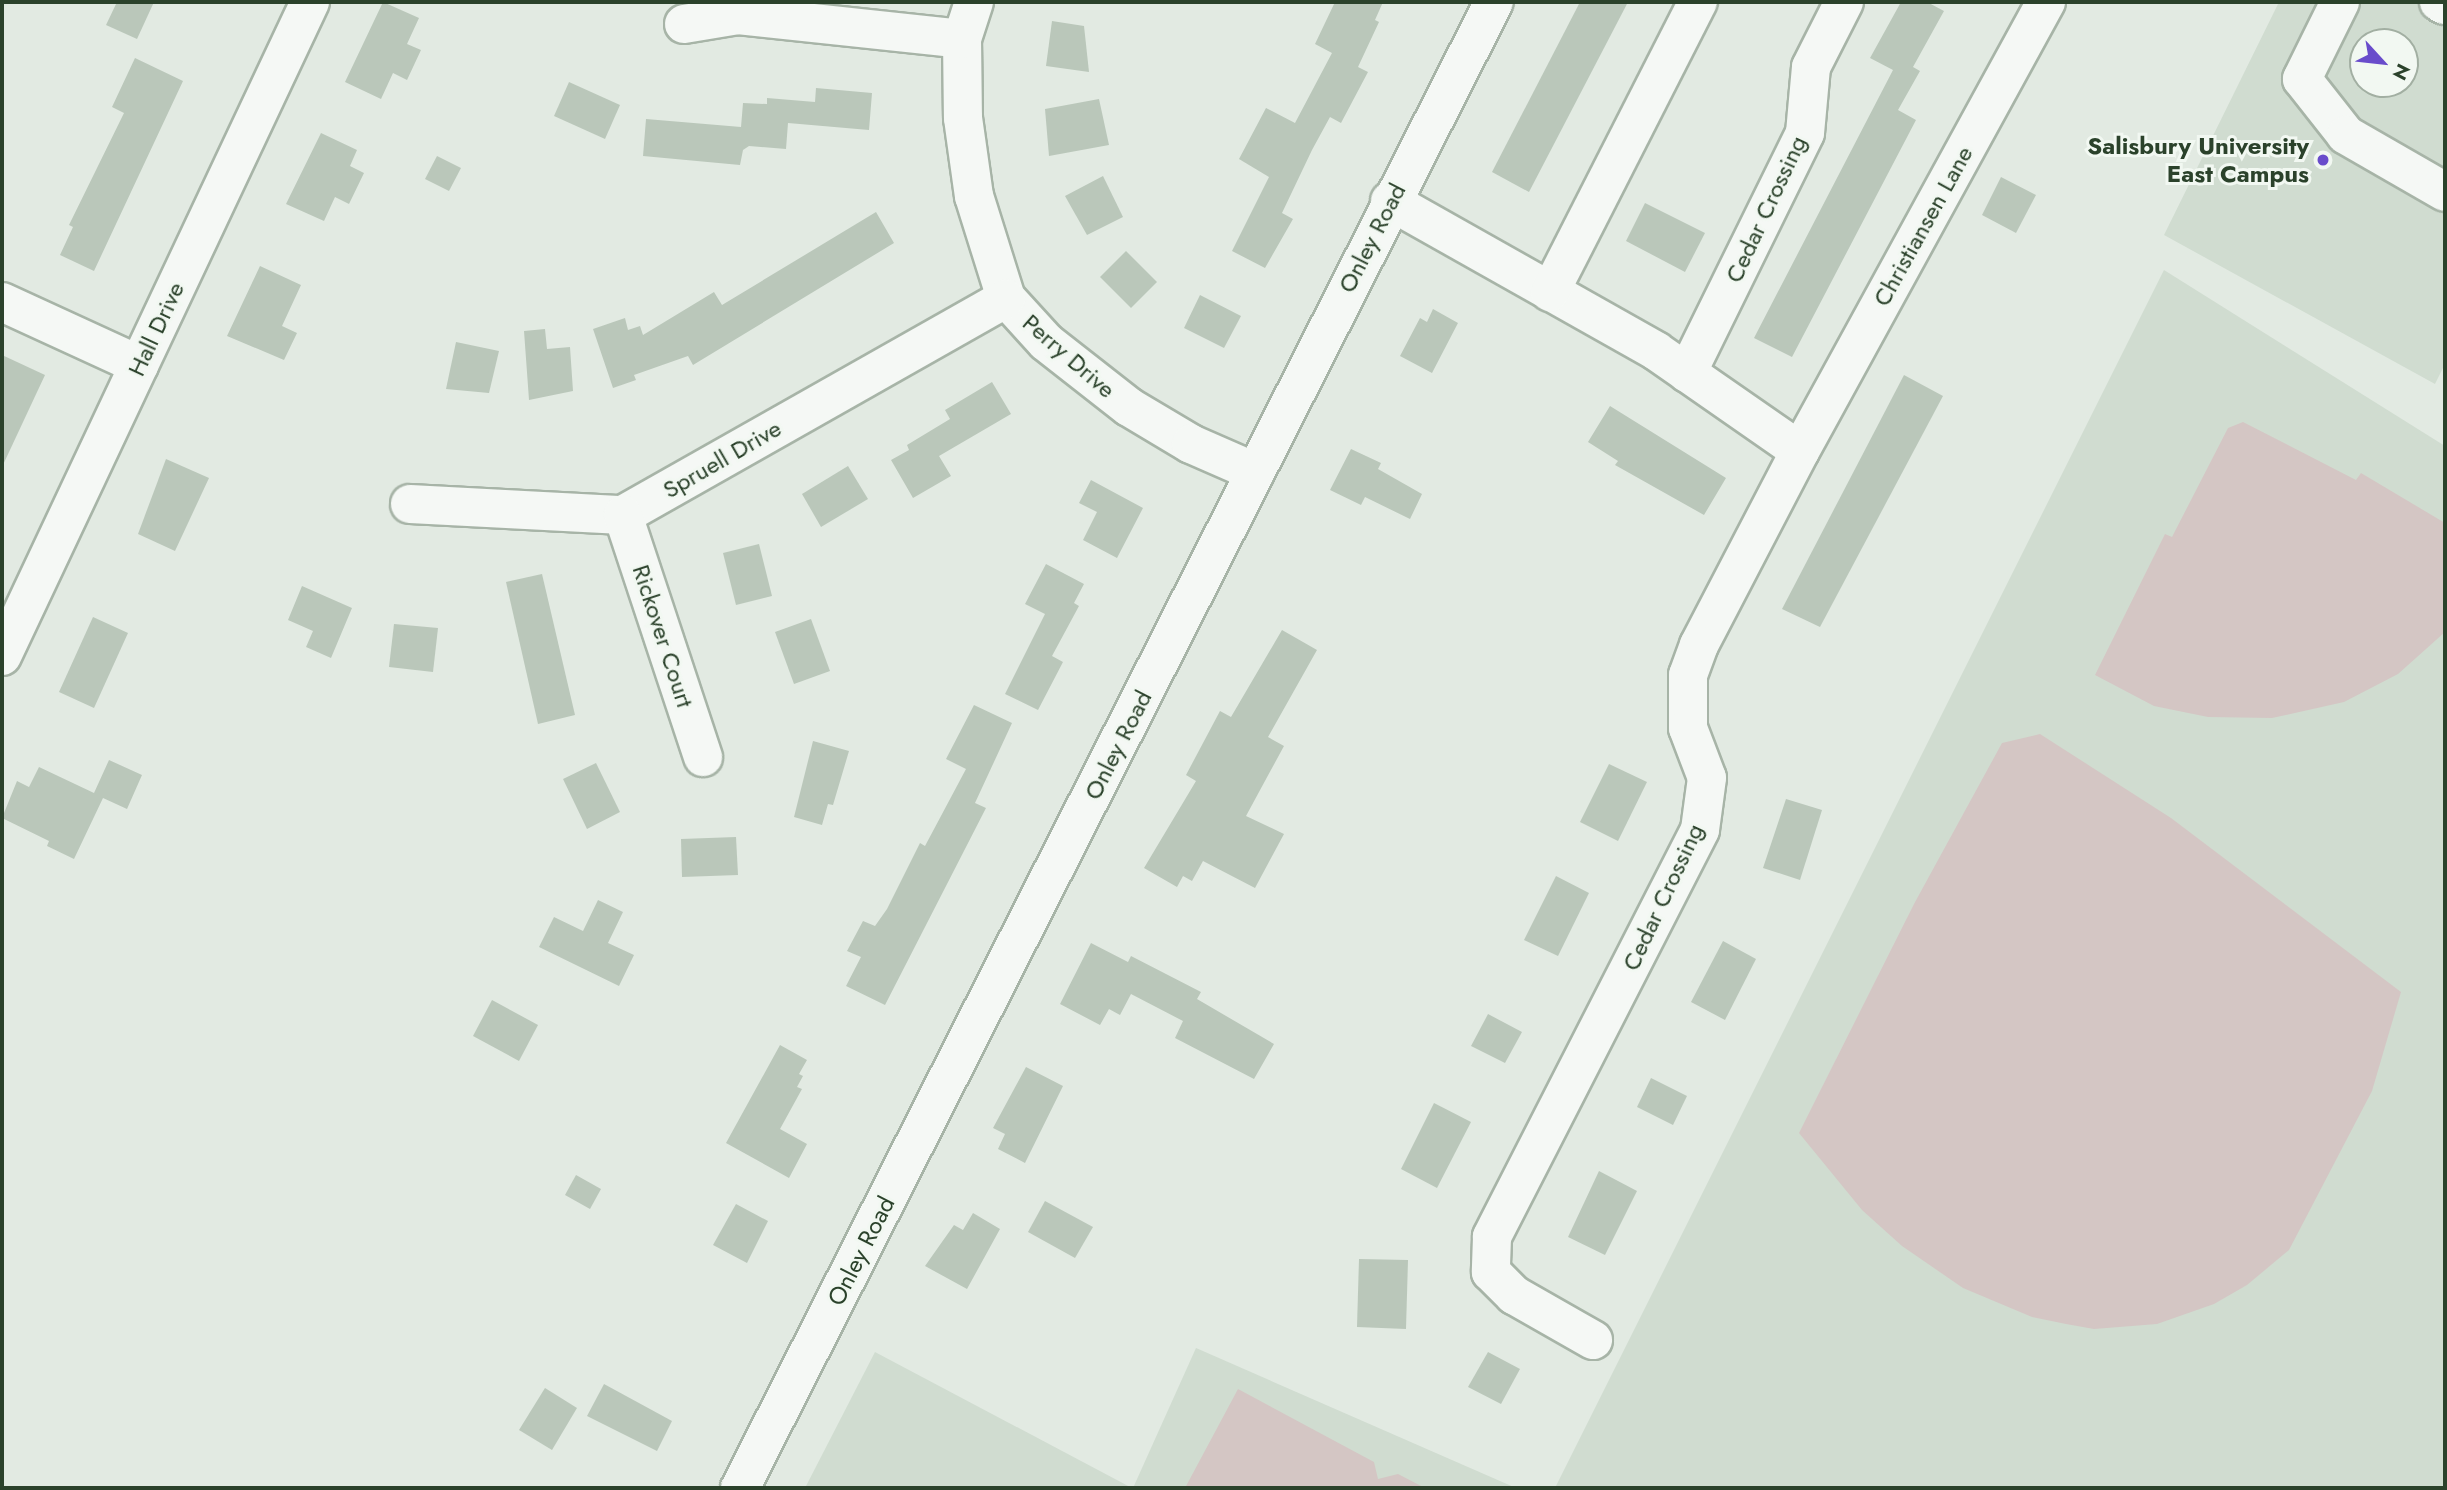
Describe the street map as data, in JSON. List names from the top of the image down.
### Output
{
  "streets": {
    "street": [
      "Cedar Crossing",
      "Christiansen Lane",
      "Onley Road",
      "Hall Drive",
      "Perry Drive",
      "Spruell Drive",
      "Rickover Court"
    ]
  },
  "crossings": [
    ["Cedar Crossing", "Christiansen Lane"],
    ["Onley Road", "Perry Drive"],
    ["Perry Drive", "Spruell Drive"],
    ["Spruell Drive", "Rickover Court"]
  ],
  "places": ["Salisbury University East Campus"],
  "north": "bottom right"
}
